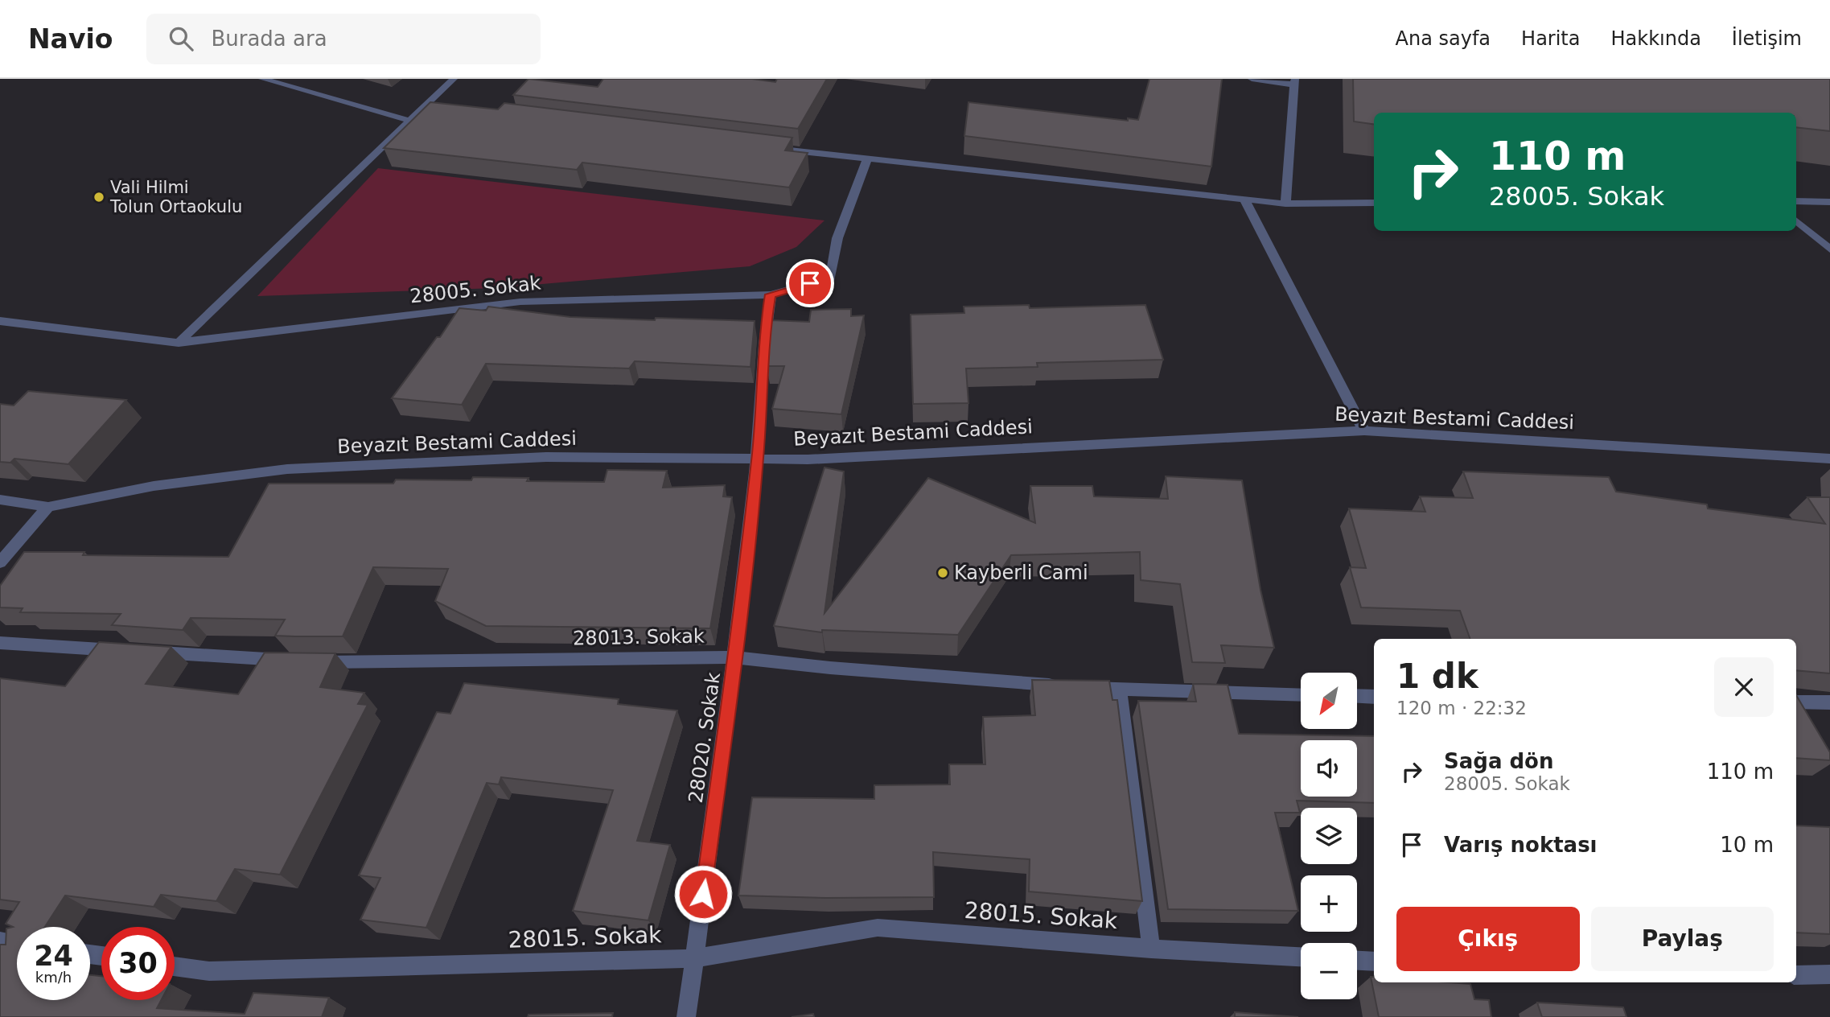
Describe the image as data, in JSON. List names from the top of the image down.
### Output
{
  "streets": {
    "street": [
      "28005. Sokak",
      "Beyazıt Bestami Caddesi",
      "28013. Sokak",
      "28020. Sokak",
      "28015. Sokak"
    ]
  },
  "crossings": [
    ["28005. Sokak", "28020. Sokak"],
    ["Beyazıt Bestami Caddesi", "28020. Sokak"],
    ["28013. Sokak", "28020. Sokak"],
    ["28020. Sokak", "28015. Sokak"]
  ],
  "places": ["Vali Hilmi Tolun Ortaokulu", "Kayberli Cami"],
  "north": "bottom left",
  "page": {
    "header": "Navio",
    "search": "Burada ara",
    "nav": [
      "Ana sayfa",
      "Harita",
      "Hakkında",
      "İletişim"
    ],
    "turn": ["110 m", "28005. Sokak"],
    "heading": ["1 dk", "120 m · 22:32"],
    "map_buttons": ["+", "−"],
    "list": [
      {
        "name": "Sağa dön",
        "note": "28005. Sokak",
        "value": "110 m"
      },
      {
        "name": "Varış noktası",
        "value": "10 m"
      }
    ],
    "buttons": ["Çıkış", "Paylaş"],
    "speed": "24 km/h",
    "limit": "30"
  }
}
